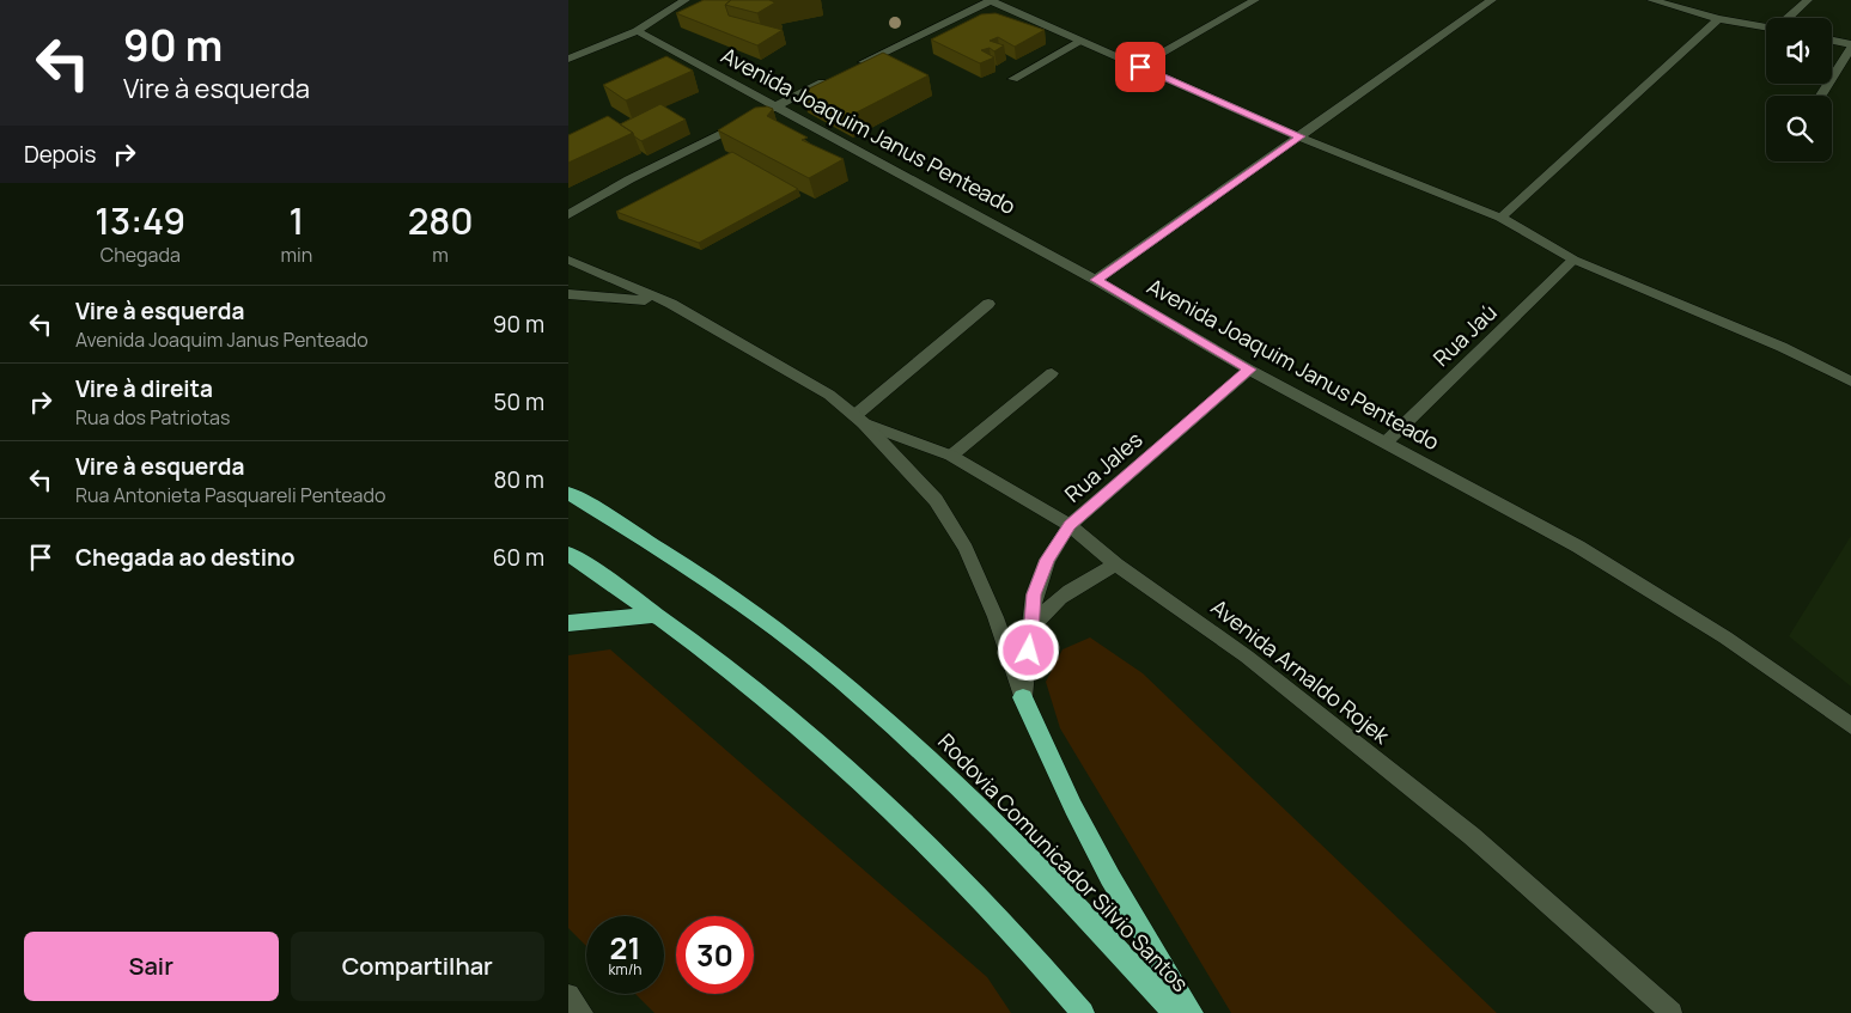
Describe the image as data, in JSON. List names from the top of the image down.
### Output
{
  "streets": {
    "highway": ["Rodovia Comunicador Silvio Santos"],
    "street": [
      "Avenida Joaquim Janus Penteado",
      "Rua Jaú",
      "Rua Jales",
      "Avenida Arnaldo Rojek"
    ]
  },
  "crossings": [
    ["Avenida Joaquim Janus Penteado", "Rua Jaú"],
    ["Avenida Joaquim Janus Penteado", "Rua Jales"],
    ["Rua Jales", "Avenida Arnaldo Rojek"]
  ],
  "page": {
    "turn": ["90 m", "Vire à esquerda"],
    "then": "Depois",
    "eta": [
      "13:49",
      "Chegada",
      "1",
      "min",
      "280",
      "m"
    ],
    "list": [
      {
        "name": "Vire à esquerda",
        "note": "Avenida Joaquim Janus Penteado",
        "value": "90 m"
      },
      {
        "name": "Vire à direita",
        "note": "Rua dos Patriotas",
        "value": "50 m"
      },
      {
        "name": "Vire à esquerda",
        "note": "Rua Antonieta Pasquareli Penteado",
        "value": "80 m"
      },
      {
        "name": "Chegada ao destino",
        "value": "60 m"
      }
    ],
    "speed": "21 km/h",
    "limit": "30",
    "buttons": ["Sair", "Compartilhar"]
  }
}
